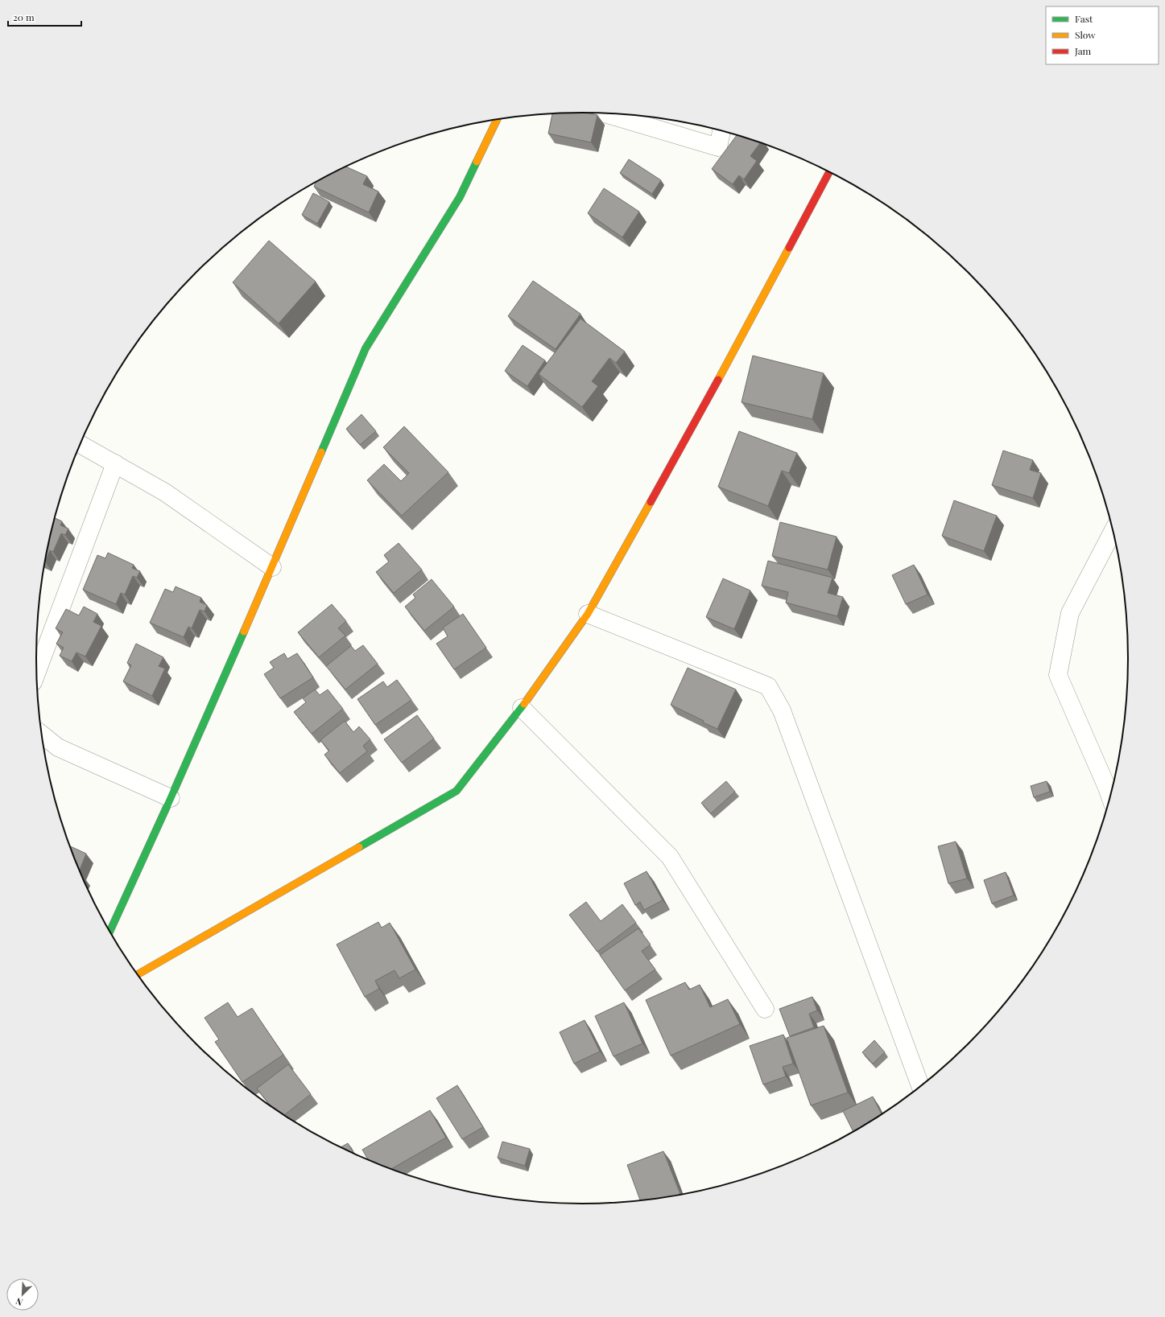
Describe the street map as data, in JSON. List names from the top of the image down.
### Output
{
  "legend": ["Fast", "Slow", "Jam"],
  "scale_bar": "20 m",
  "north": "bottom left"
}
